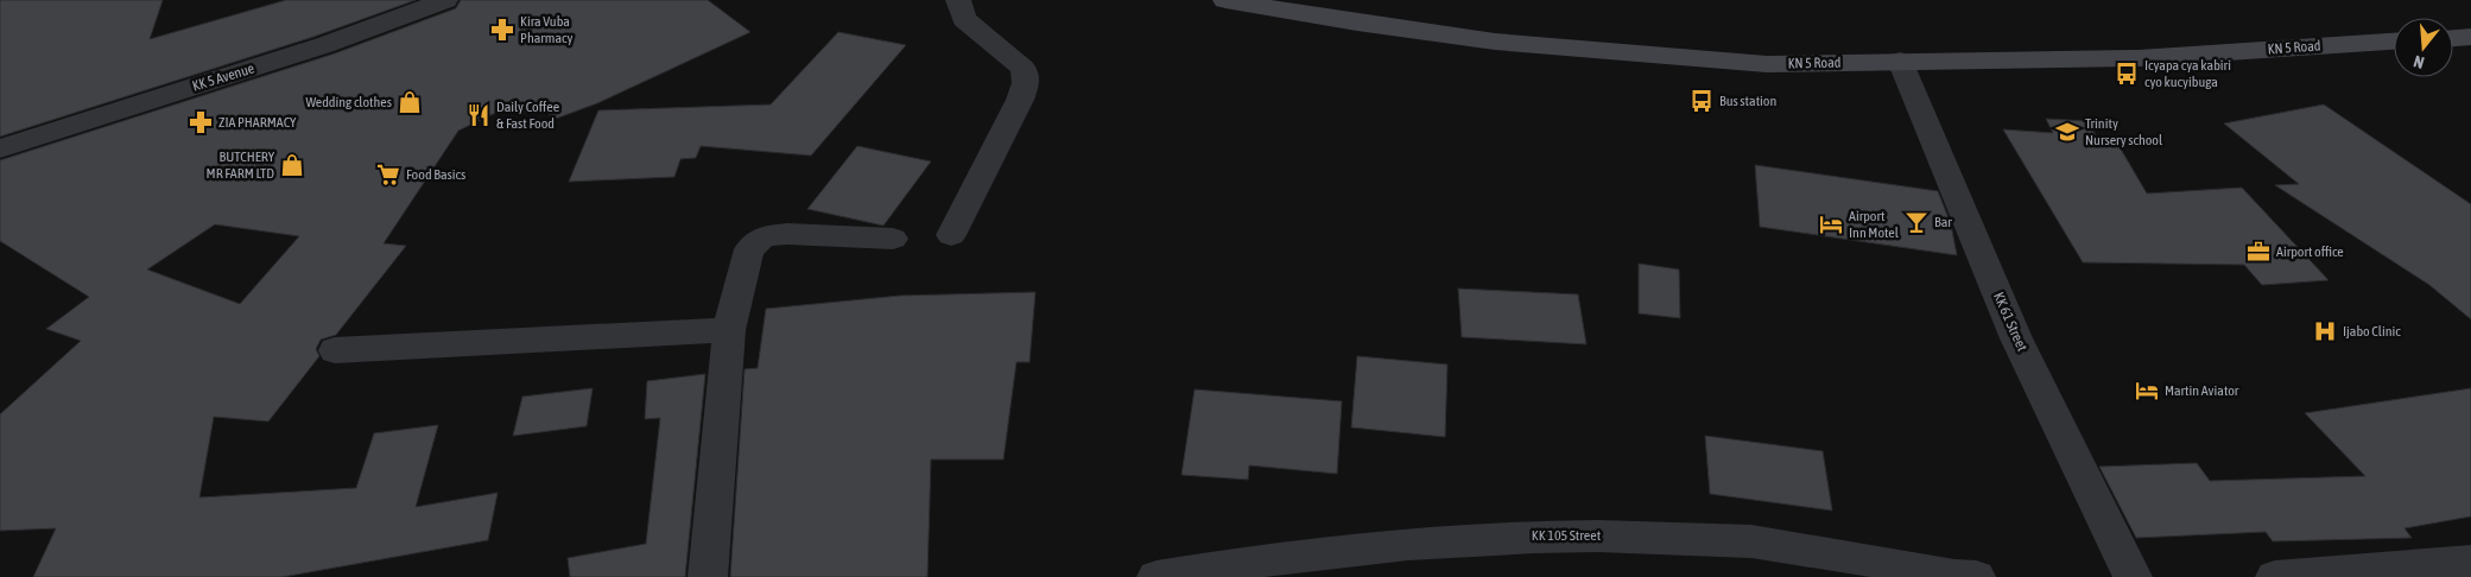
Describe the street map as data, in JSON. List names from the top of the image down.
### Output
{
  "streets": {
    "main road": ["KN 5 Road"],
    "street": ["KK 5 Avenue", "KK 61 Street", "KK 105 Street"]
  },
  "crossings": [
    ["KN 5 Road", "KK 61 Street"]
  ],
  "places": {
    "pharmacy": ["Kira Vuba Pharmacy", "ZIA PHARMACY"],
    "bus stop": ["Icyapa cya kabiri cyo kucyibuga", "Bus station"],
    "shop": ["Wedding clothes", "BUTCHERY MR FARM LTD"],
    "restaurant": ["Daily Coffee & Fast Food"],
    "school or university": ["Trinity Nursery school"],
    "supermarket": ["Food Basics"],
    "bar": ["Bar"],
    "hotel": ["Airport Inn Motel", "Martin Aviator"],
    "office": ["Airport office"],
    "hospital": ["Ijabo Clinic"]
  },
  "north": "bottom"
}
